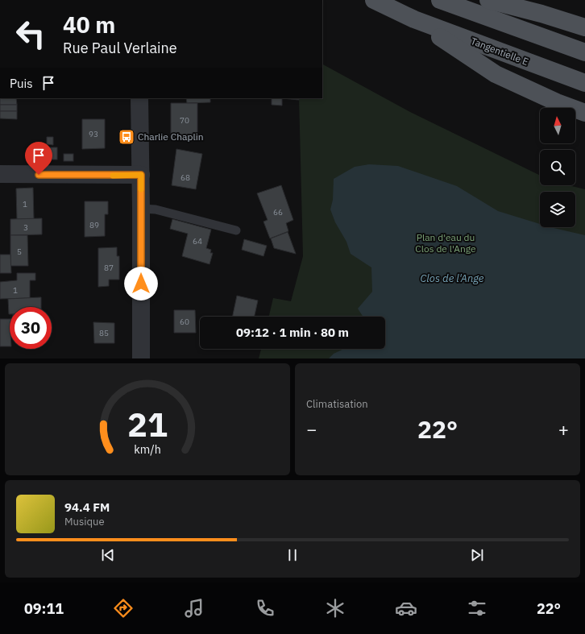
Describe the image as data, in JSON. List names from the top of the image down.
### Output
{
  "streets": {
    "main road": ["Tangentielle E"]
  },
  "water": ["Clos de l'Ange"],
  "parks": ["Plan d'eau du Clos de l'Ange"],
  "places": {
    "bus stop": ["Charlie Chaplin"]
  },
  "house_numbers": [
    "70",
    "93",
    "68",
    "1",
    "66",
    "89",
    "3",
    "64",
    "5",
    "87",
    "1",
    "60",
    "85"
  ],
  "north": "top",
  "page": {
    "turn": ["40 m", "Rue Paul Verlaine"],
    "then": "Puis",
    "limit": "30",
    "trip": "09:12 · 1 min · 80 m",
    "tile": "Climatisation",
    "heat": ["−", "22°", "+"],
    "song": ["94.4 FM", "Musique"],
    "tabs": ["09:11", "22°"],
    "gauge": ["21", "km/h"]
  }
}
